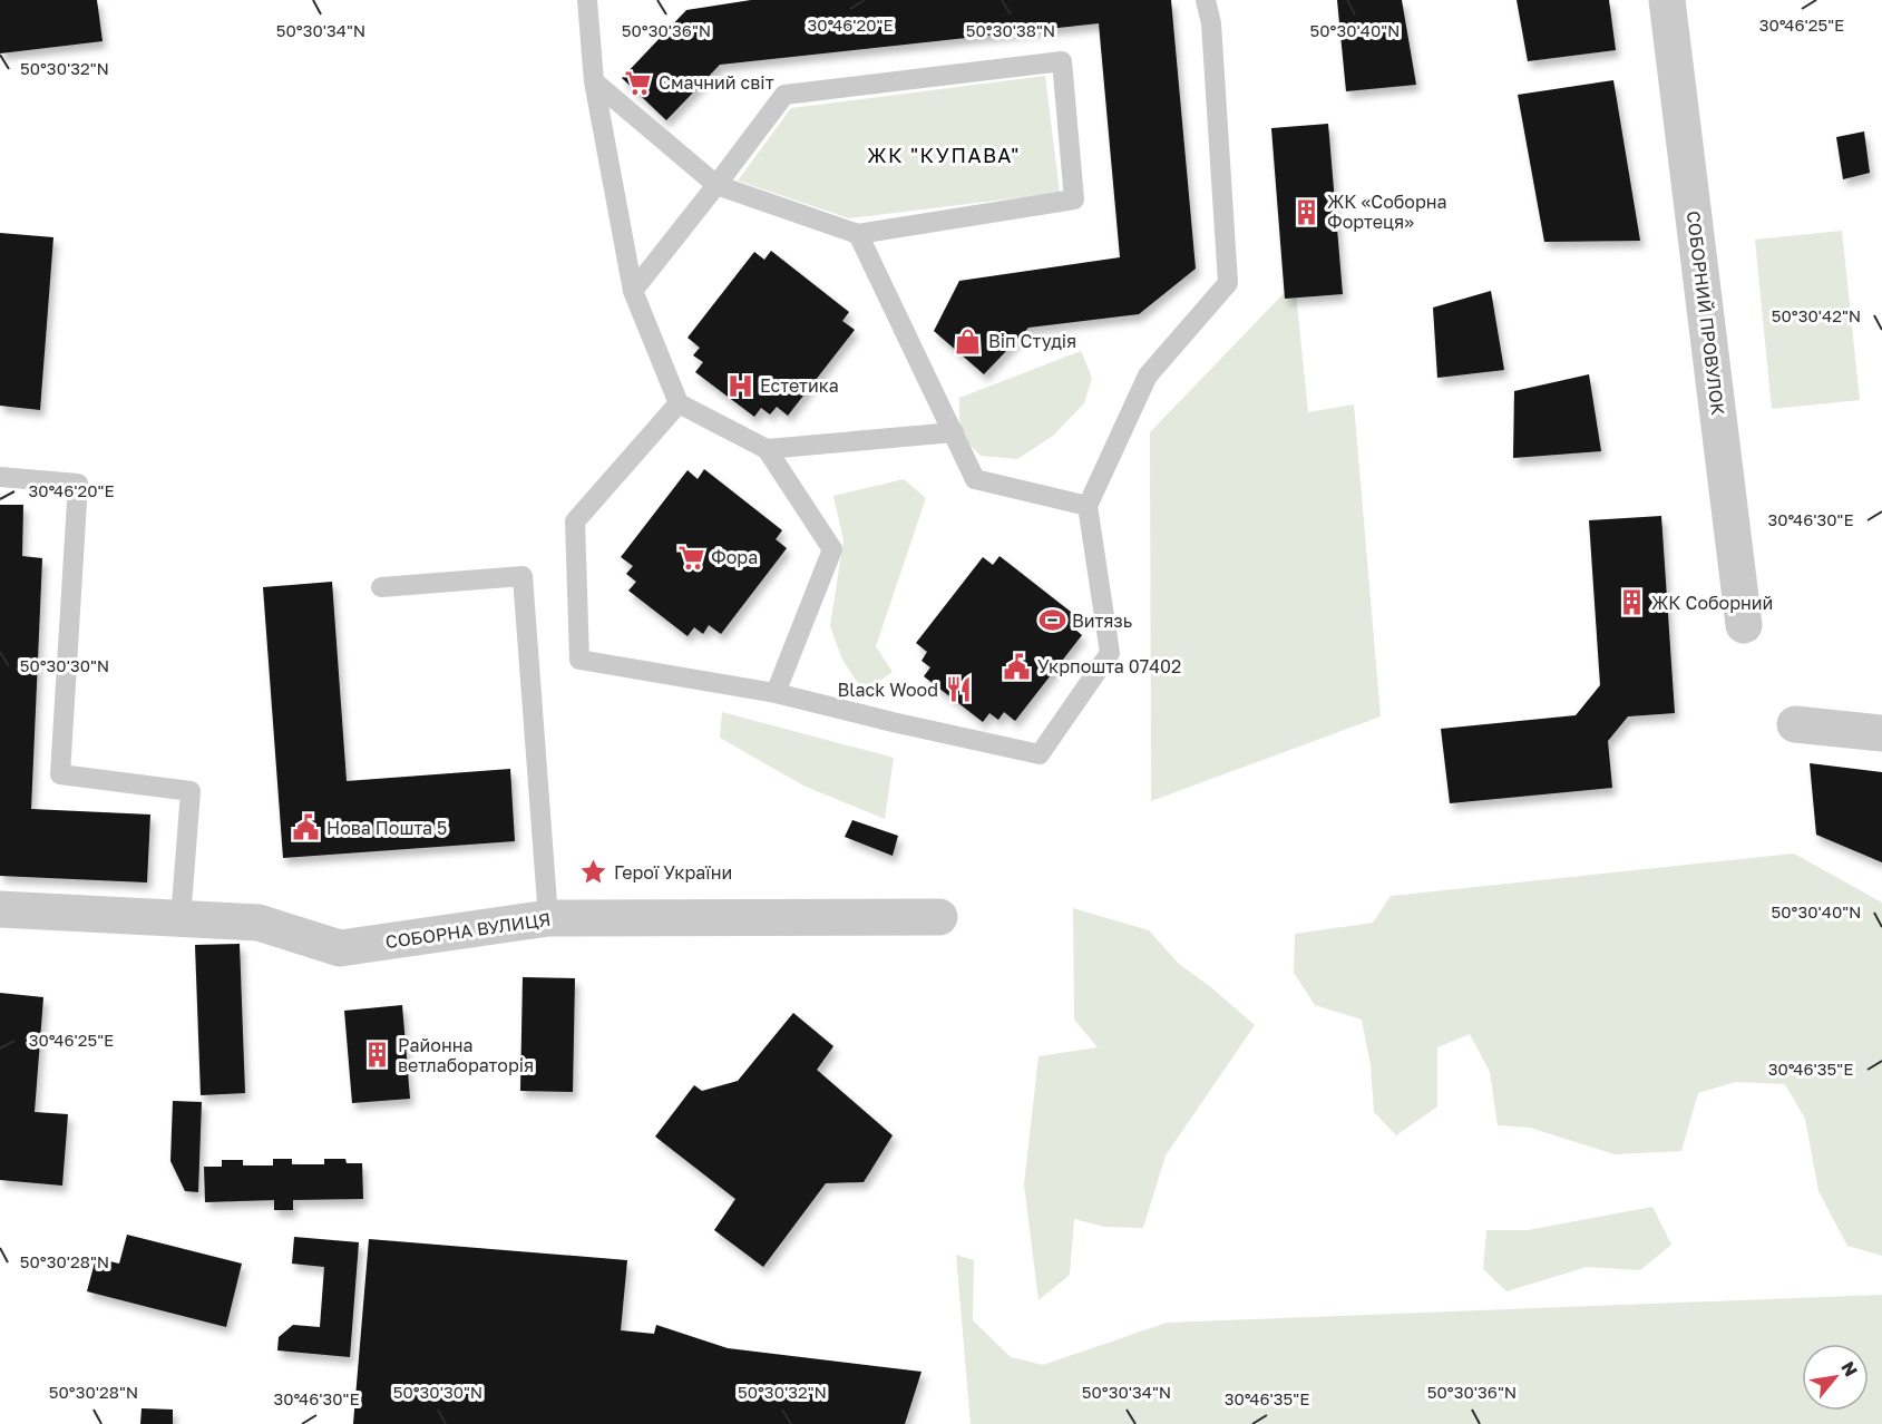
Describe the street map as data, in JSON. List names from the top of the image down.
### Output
{
  "streets": {
    "street": ["СОБОРНИЙ ПРОВУЛОК", "СОБОРНА ВУЛИЦЯ"]
  },
  "districts": ["ЖК \"КУПАВА\""],
  "places": {
    "supermarket": ["Смачний світ", "Фора"],
    "building": ["ЖК «Соборна Фортеця»", "ЖК Соборний", "Районна ветлабораторія"],
    "shop": ["Віп Студія"],
    "hospital": ["Естетика"],
    "sports": ["Витязь"],
    "public building": ["Укрпошта 07402", "Нова Пошта 5"],
    "restaurant": ["Black Wood"],
    "place": ["Герої України"]
  },
  "north": "top right",
  "coordinates": [
    "30°46'25\"E",
    "30°46'20\"E",
    "50°30'34\"N",
    "50°30'36\"N",
    "50°30'38\"N",
    "50°30'40\"N",
    "50°30'32\"N",
    "50°30'42\"N",
    "30°46'30\"E",
    "50°30'30\"N",
    "30°46'35\"E",
    "50°30'28\"N"
  ]
}
